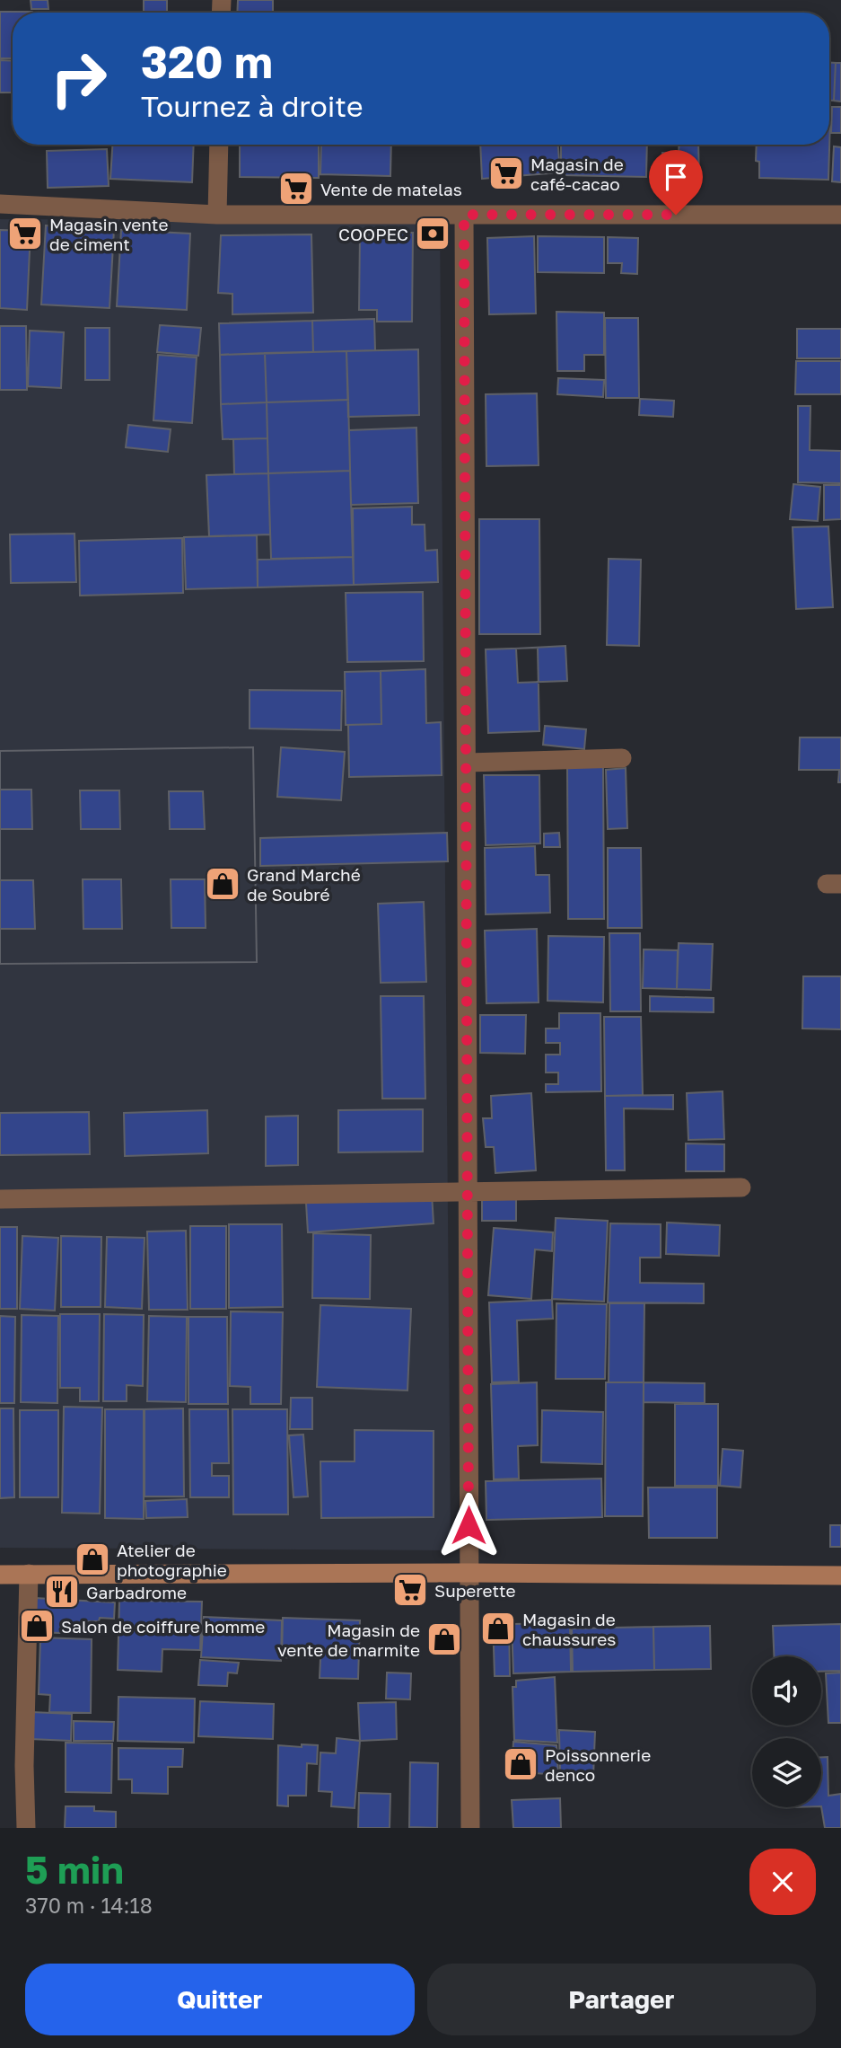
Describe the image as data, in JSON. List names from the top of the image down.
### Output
{
  "places": {
    "supermarket": [
      "Magasin de café-cacao",
      "Vente de matelas",
      "Magasin vente de ciment",
      "Superette"
    ],
    "bank": ["COOPEC"],
    "shop": [
      "Grand Marché de Soubré",
      "Atelier de photographie",
      "Salon de coiffure homme",
      "Magasin de chaussures",
      "Magasin de vente de marmite",
      "Poissonnerie denco"
    ],
    "restaurant": ["Garbadrome"]
  },
  "page": {
    "turn": ["320 m", "Tournez à droite"],
    "heading": ["5 min", "370 m · 14:18"],
    "buttons": ["Quitter", "Partager"]
  }
}
